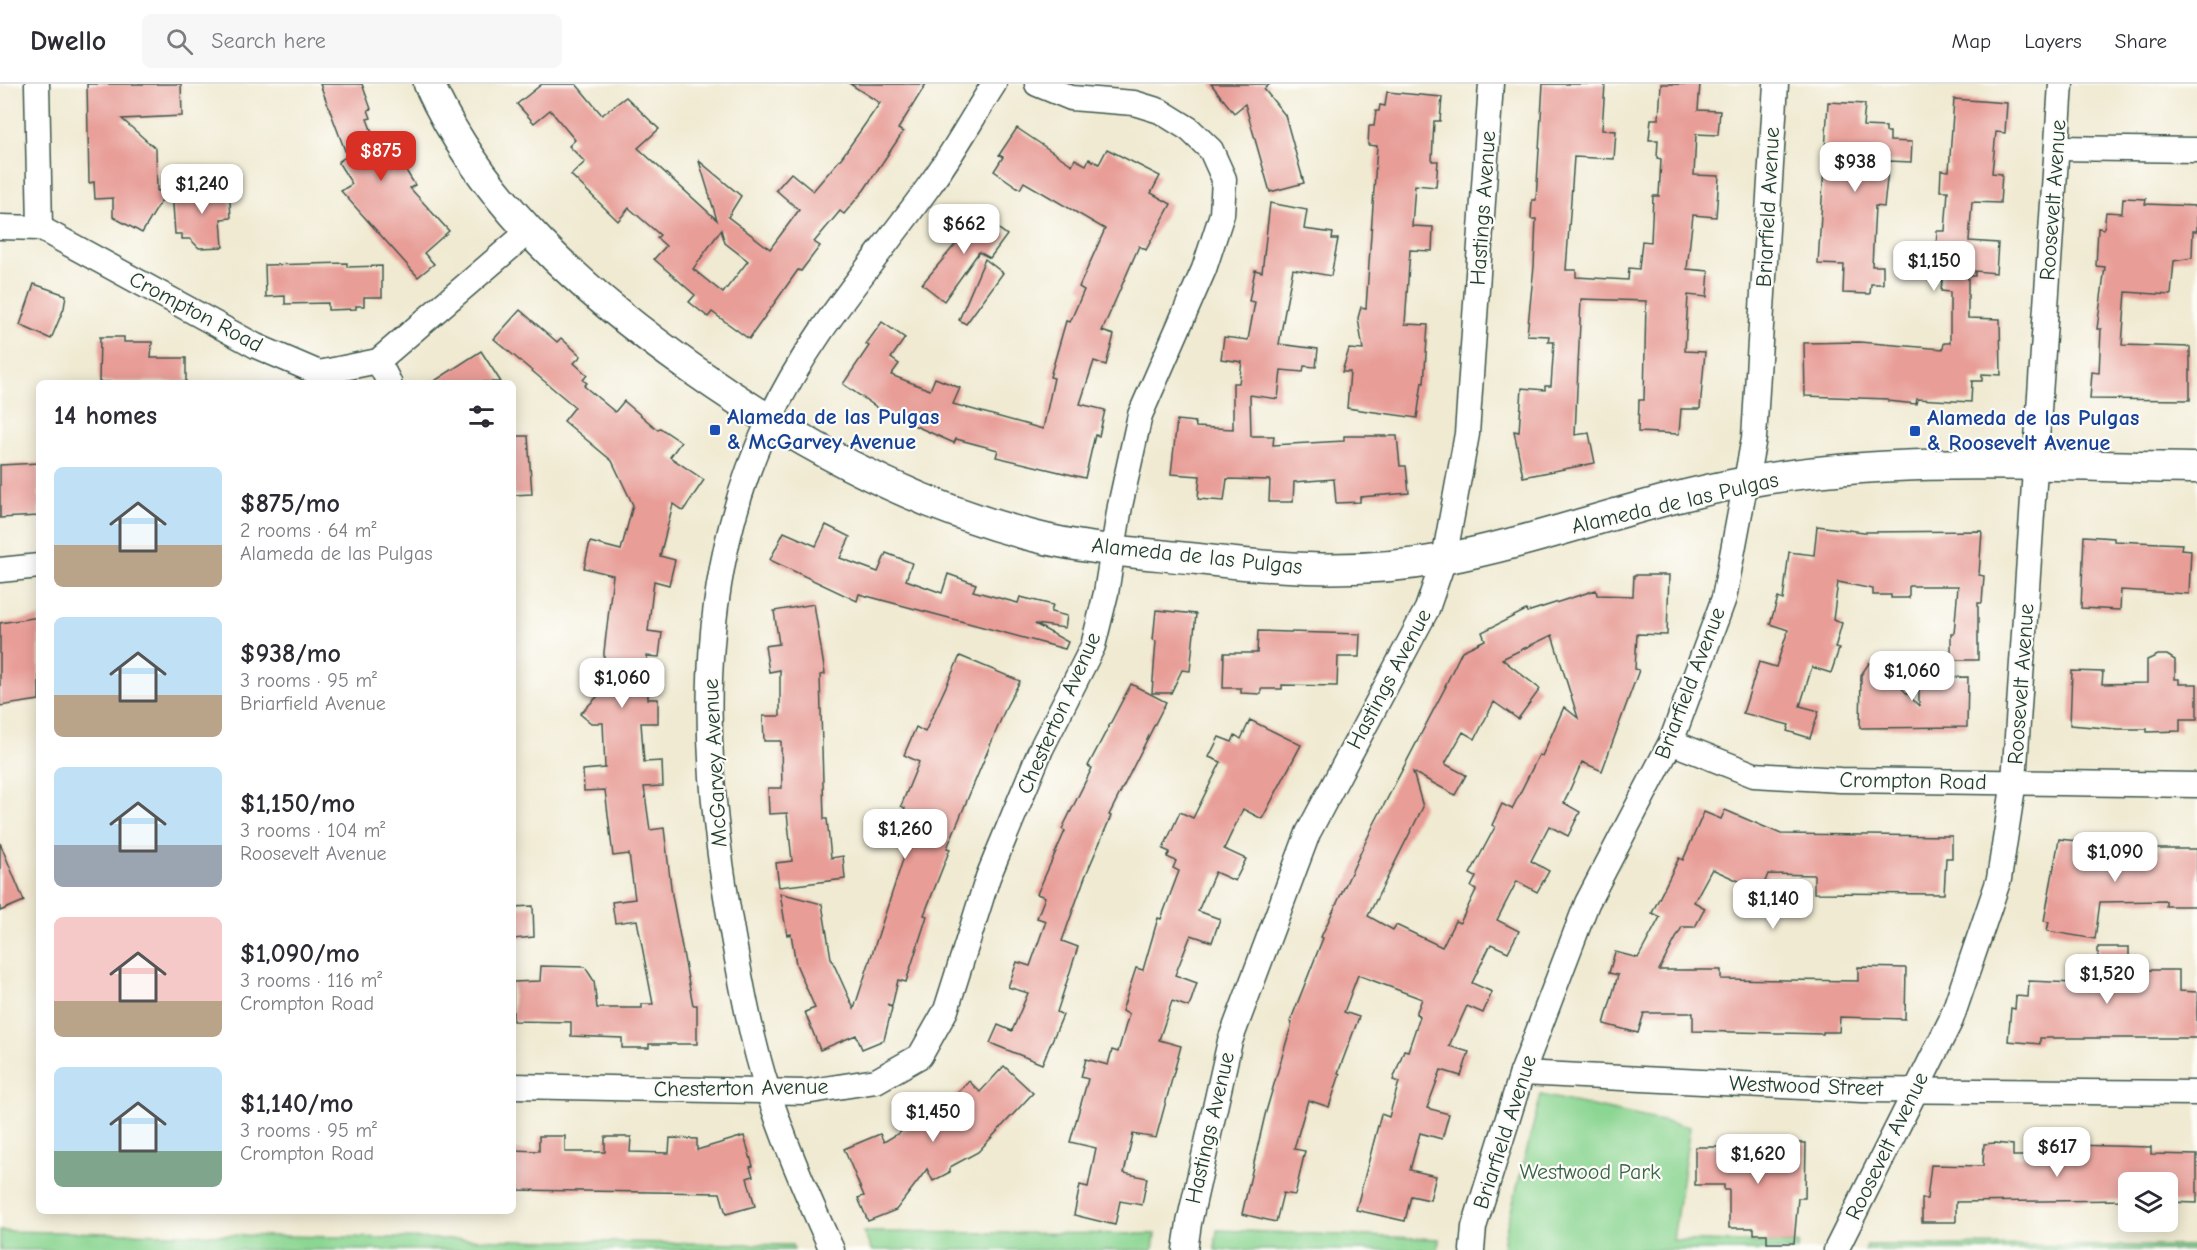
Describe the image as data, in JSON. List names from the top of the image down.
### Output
{
  "streets": {
    "main road": ["Alameda de las Pulgas"],
    "street": [
      "Roosevelt Avenue",
      "Briarfield Avenue",
      "Hastings Avenue",
      "Crompton Road",
      "Chesterton Avenue",
      "McGarvey Avenue",
      "Westwood Street"
    ]
  },
  "crossings": [
    ["Roosevelt Avenue", "Crompton Road"],
    ["Roosevelt Avenue", "Alameda de las Pulgas"],
    ["Roosevelt Avenue", "Westwood Street"],
    ["Briarfield Avenue", "Crompton Road"],
    ["Briarfield Avenue", "Alameda de las Pulgas"],
    ["Briarfield Avenue", "Westwood Street"],
    ["Hastings Avenue", "Alameda de las Pulgas"],
    ["Alameda de las Pulgas", "Chesterton Avenue"],
    ["Alameda de las Pulgas", "McGarvey Avenue"],
    ["Chesterton Avenue", "McGarvey Avenue"]
  ],
  "parks": ["Westwood Park"],
  "places": {
    "transit": ["Alameda de las Pulgas & McGarvey Avenue", "Alameda de las Pulgas & Roosevelt Avenue"]
  },
  "page": {
    "header": "Dwello",
    "search": "Search here",
    "nav": ["Map", "Layers", "Share"],
    "price": [
      "$875",
      "$938",
      "$1,240",
      "$662",
      "$1,150",
      "$1,060",
      "$1,060",
      "$1,260",
      "$1,090",
      "$1,140",
      "$1,520",
      "$1,450",
      "$617",
      "$1,620"
    ],
    "heading": "14 homes",
    "list": [
      {
        "name": "$875/mo",
        "note": "2 rooms · 64 m² · Alameda de las Pulgas"
      },
      {
        "name": "$938/mo",
        "note": "3 rooms · 95 m² · Briarfield Avenue"
      },
      {
        "name": "$1,150/mo",
        "note": "3 rooms · 104 m² · Roosevelt Avenue"
      },
      {
        "name": "$1,090/mo",
        "note": "3 rooms · 116 m² · Crompton Road"
      },
      {
        "name": "$1,140/mo",
        "note": "3 rooms · 95 m² · Crompton Road"
      }
    ]
  }
}
